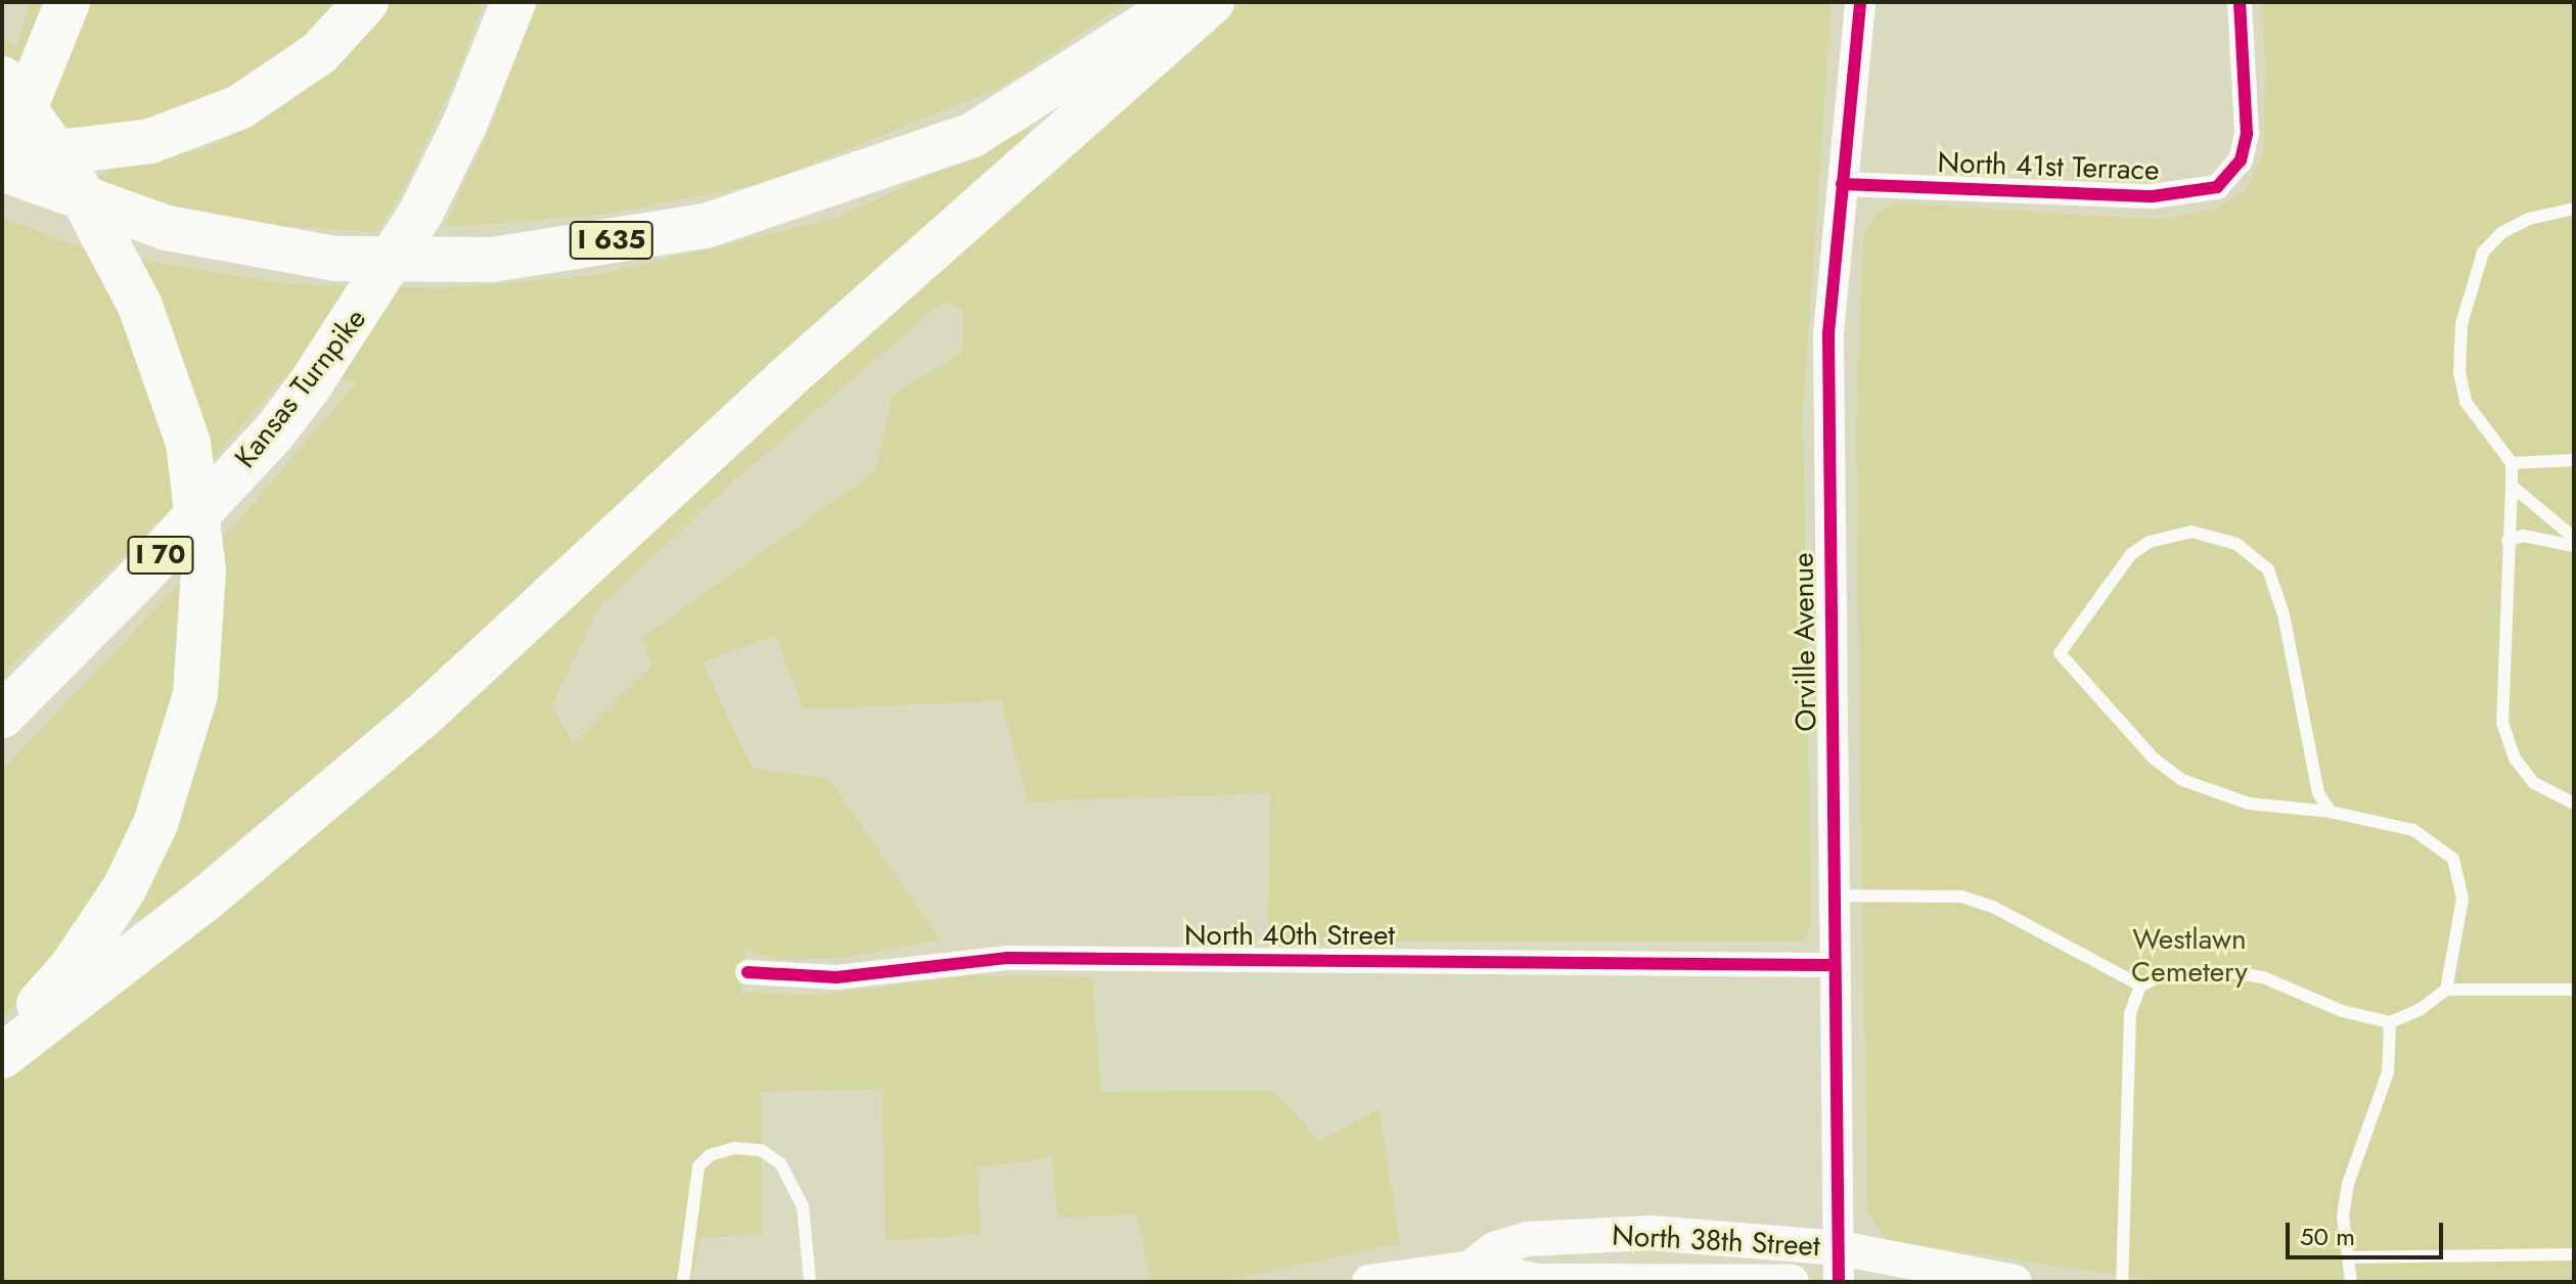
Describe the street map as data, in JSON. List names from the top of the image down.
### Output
{
  "streets": {
    "highway": ["I 635", "Kansas Turnpike", "I 70"],
    "main road": ["North 38th Street"],
    "street": ["North 41st Terrace", "Orville Avenue", "North 40th Street"]
  },
  "crossings": [
    ["North 41st Terrace", "Orville Avenue"],
    ["Orville Avenue", "North 40th Street"],
    ["Orville Avenue", "North 38th Street"]
  ],
  "parks": ["Westlawn Cemetery"],
  "scale_bar": "50 m"
}
